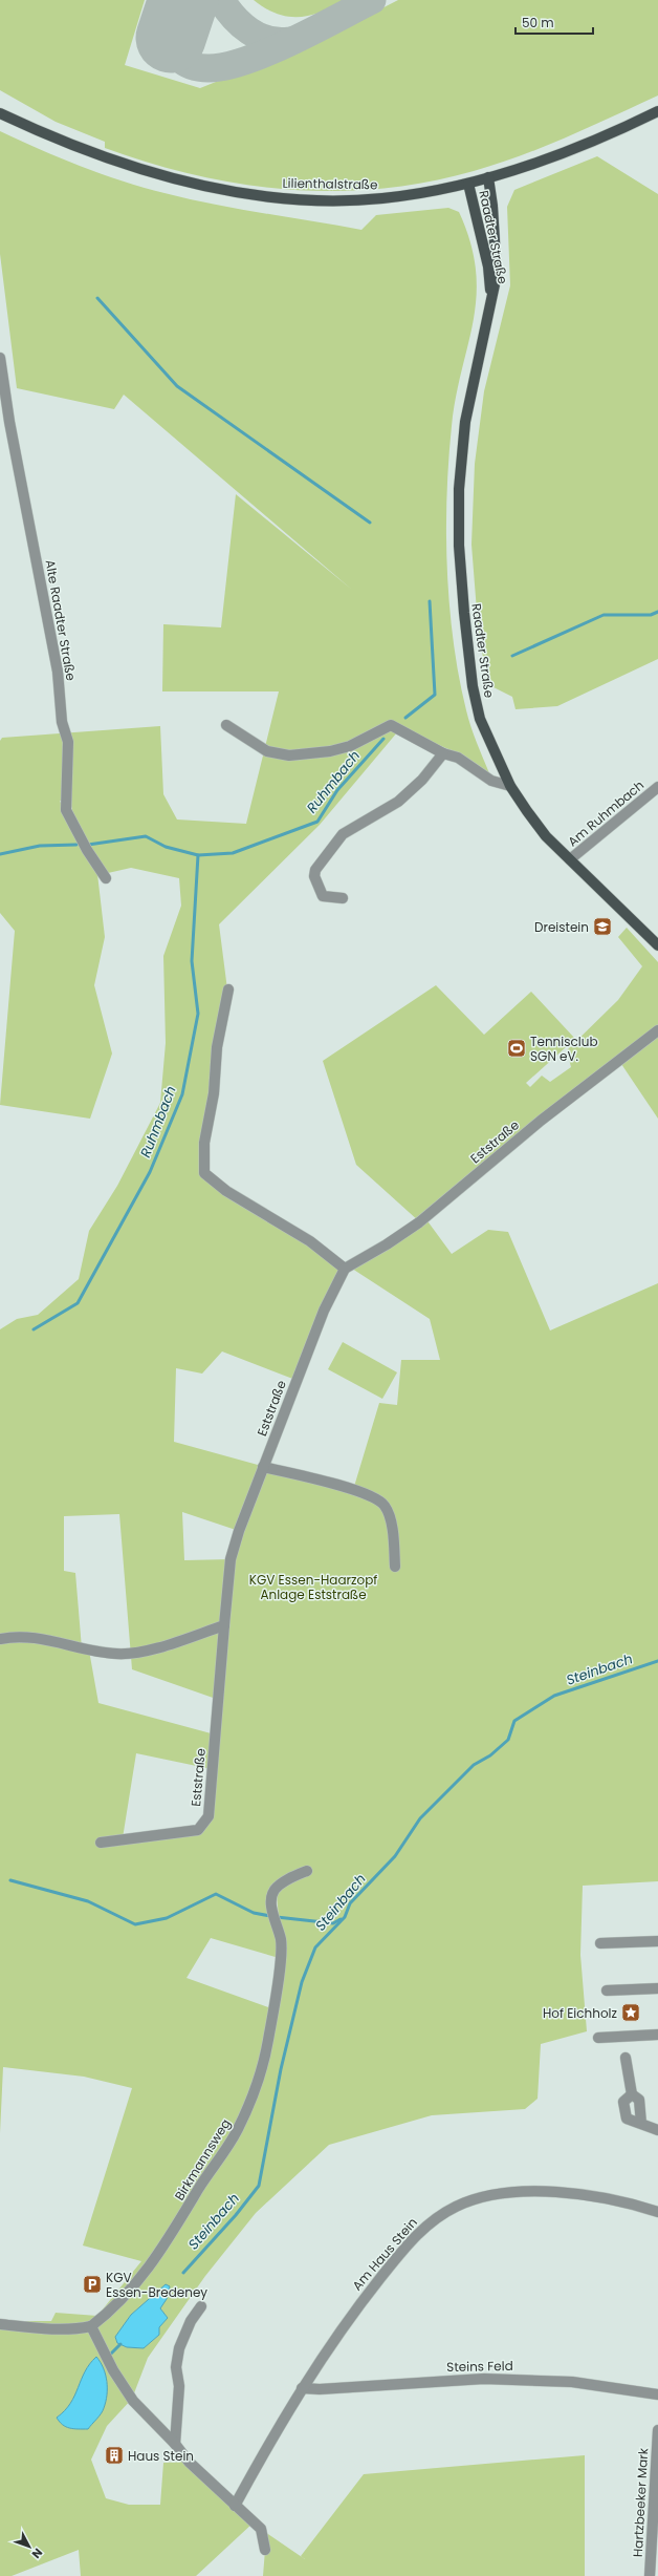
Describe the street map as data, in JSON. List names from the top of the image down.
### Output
{
  "streets": {
    "main road": ["Lilienthalstraße", "Raadter Straße"],
    "street": [
      "Alte Raadter Straße",
      "Am Ruhmbach",
      "Eststraße",
      "Birkmannsweg",
      "Am Haus Stein",
      "Steins Feld",
      "Hartzbeeker Mark"
    ]
  },
  "crossings": [
    ["Lilienthalstraße", "Raadter Straße"],
    ["Raadter Straße", "Am Ruhmbach"],
    ["Am Haus Stein", "Steins Feld"]
  ],
  "water": ["Ruhmbach", "Steinbach"],
  "parks": ["KGV Essen-Haarzopf Anlage Eststraße"],
  "places": {
    "school or university": ["Dreistein"],
    "sports": ["Tennisclub SGN eV."],
    "place": ["Hof Eichholz"],
    "parking": ["KGV Essen-Bredeney"],
    "building": ["Haus Stein"]
  },
  "scale_bar": "50 m",
  "north": "bottom right"
}
